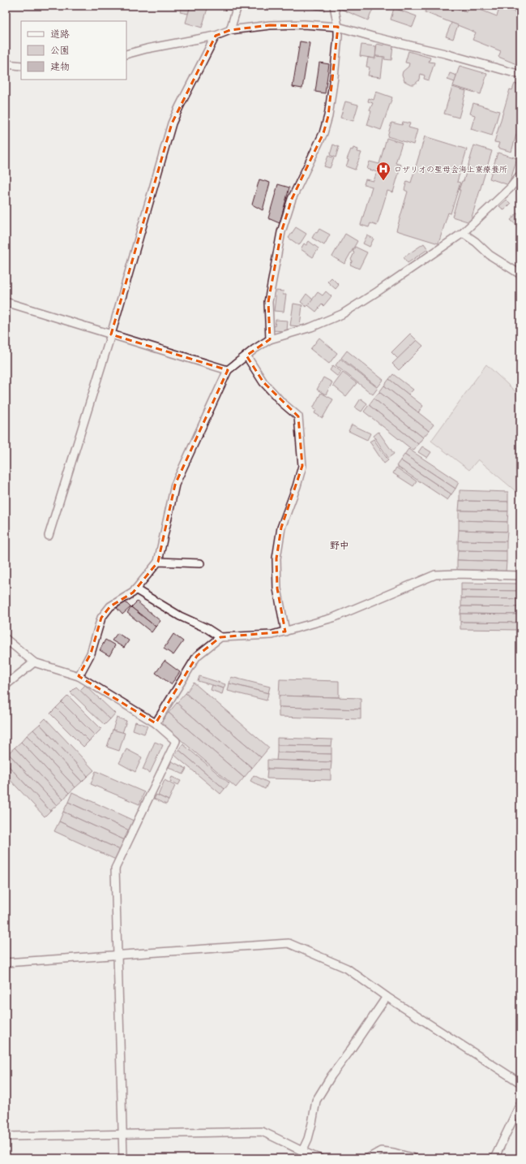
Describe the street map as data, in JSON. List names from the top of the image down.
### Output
{
  "districts": ["野中"],
  "places": {
    "hospital": ["ロザリオの聖母会海上寮療養所"]
  },
  "legend": ["道路", "公園", "建物"]
}
